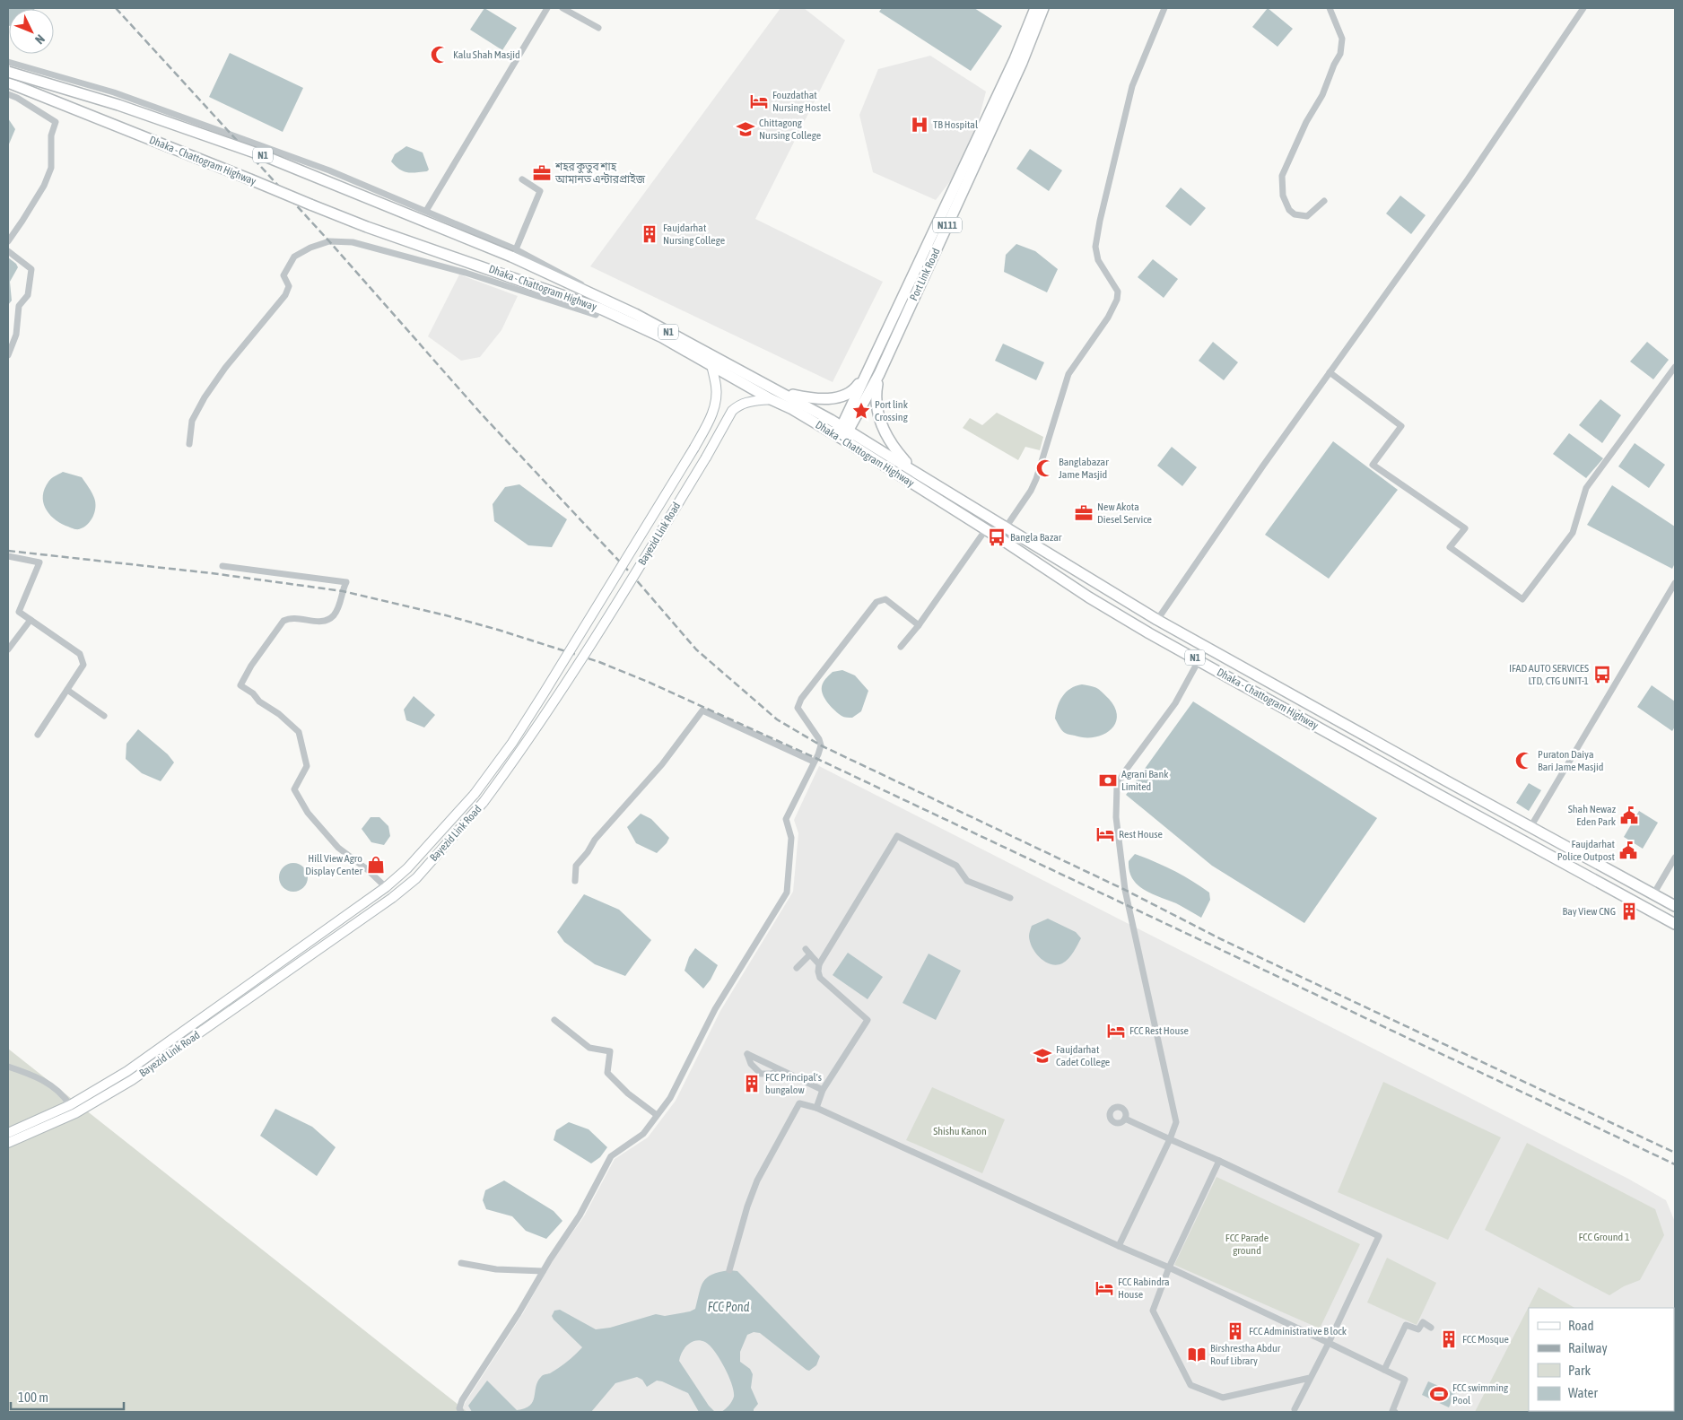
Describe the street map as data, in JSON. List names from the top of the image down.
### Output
{
  "streets": {
    "highway": [
      "N1",
      "Dhaka - Chattogram Highway",
      "N111",
      "Port Link Road"
    ],
    "main road": ["Bayezid Link Road"]
  },
  "crossings": [
    ["Dhaka - Chattogram Highway", "Port Link Road"],
    ["Dhaka - Chattogram Highway", "Bayezid Link Road"]
  ],
  "water": ["FCC Pond"],
  "parks": ["Shishu Kanon", "FCC Ground 1", "FCC Parade ground"],
  "places": {
    "mosque": ["Kalu Shah Masjid", "Banglabazar Jame Masjid", "Puraton Daiya Bari Jame Masjid"],
    "hotel": [
      "Fouzdathat Nursing Hostel",
      "Rest House",
      "FCC Rest House",
      "FCC Rabindra House"
    ],
    "hospital": ["TB Hospital"],
    "school or university": ["Chittagong Nursing College", "Faujdarhat Cadet College"],
    "office": ["শহর কুতুব শাহ আমানত এন্টারপ্রাইজ", "New Akota Diesel Service"],
    "building": [
      "Faujdarhat Nursing College",
      "Bay View CNG",
      "FCC Principal's bungalow",
      "FCC Administrative B lock",
      "FCC Mosque"
    ],
    "place": ["Port link Crossing"],
    "bus stop": ["Bangla Bazar", "IFAD AUTO SERVICES LTD, CTG UNIT-1"],
    "bank": ["Agrani Bank Limited"],
    "public building": ["Shah Newaz Eden Park", "Faujdarhat Police Outpost"],
    "shop": ["Hill View Agro Display Center"],
    "library": ["Birshrestha Abdur Rouf Library"],
    "sports": ["FCC swimming Pool"]
  },
  "legend": [
    "Road",
    "Railway",
    "Park",
    "Water"
  ],
  "scale_bar": "100 m",
  "north": "bottom right"
}
